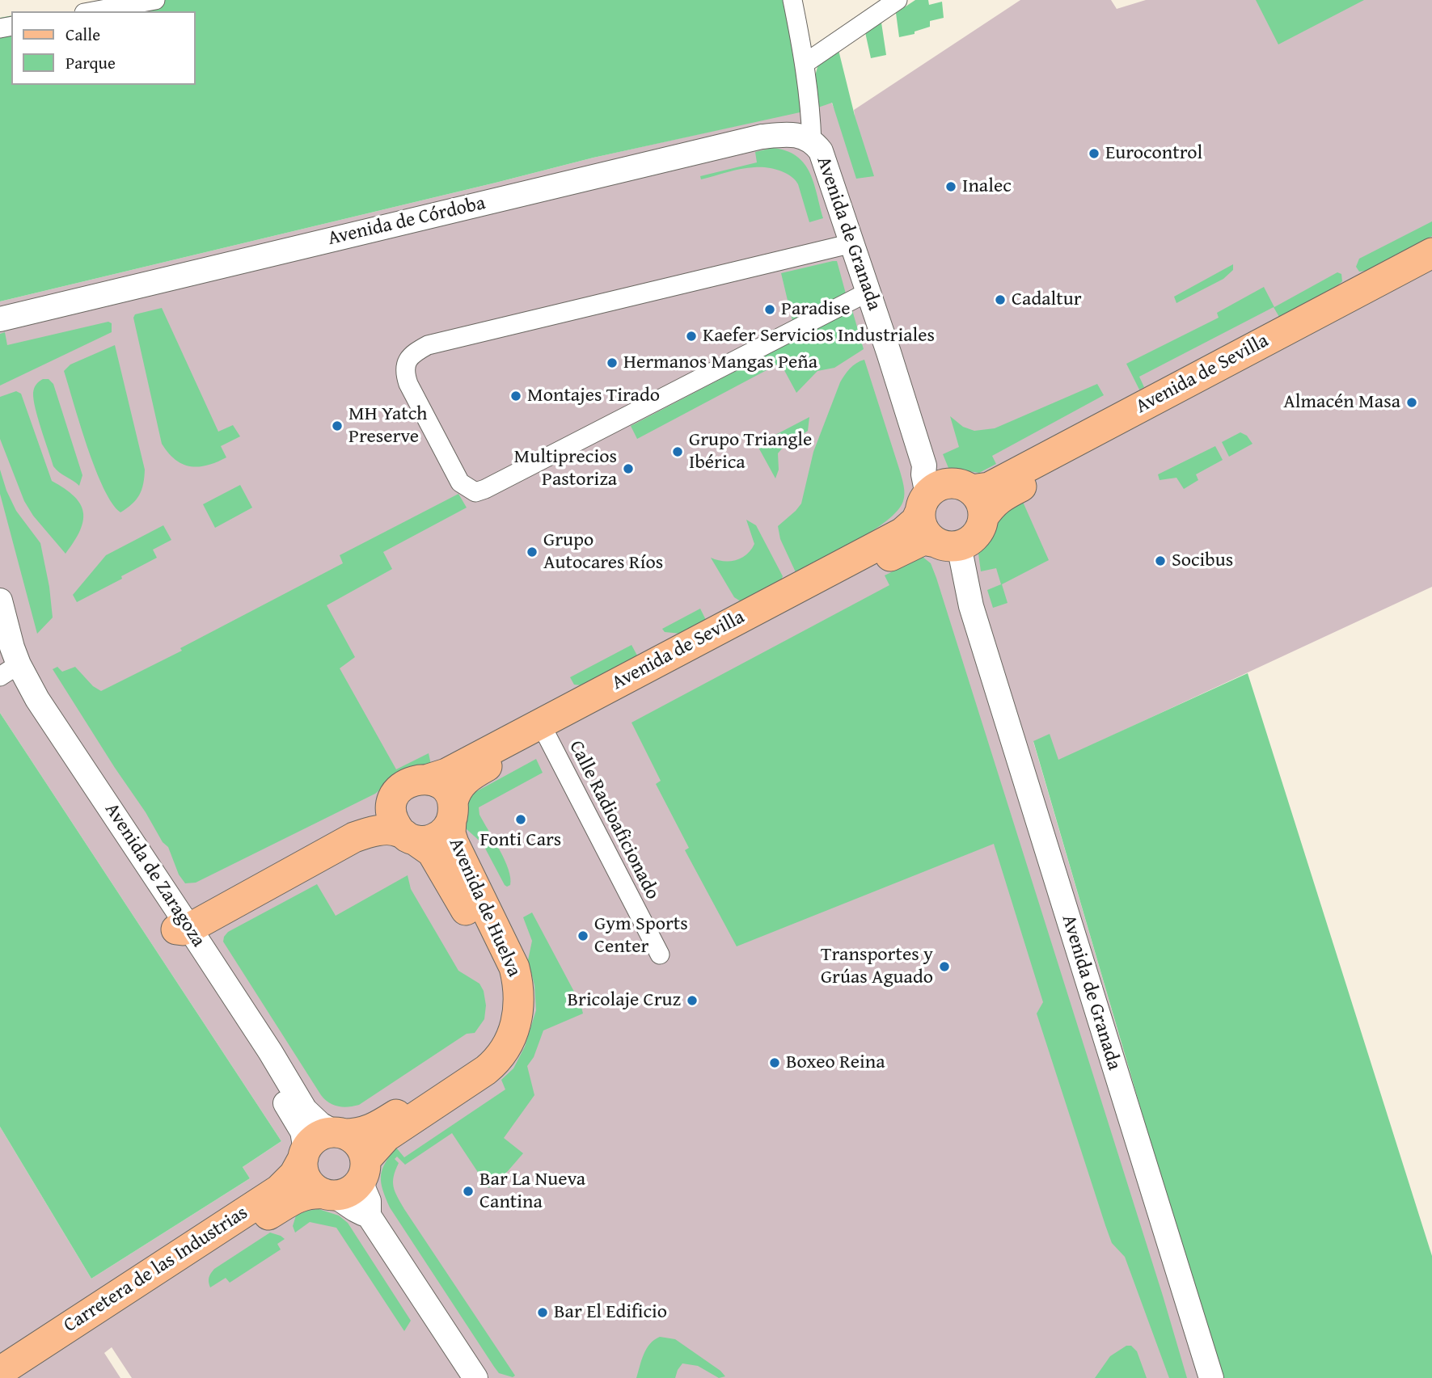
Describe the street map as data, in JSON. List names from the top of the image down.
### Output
{
  "streets": {
    "main road": ["Avenida de Sevilla", "Avenida de Huelva", "Carretera de las Industrias"],
    "street": [
      "Avenida de Córdoba",
      "Avenida de Granada",
      "Calle Radioaficionado",
      "Avenida de Zaragoza"
    ]
  },
  "crossings": [
    ["Avenida de Córdoba", "Avenida de Granada"],
    ["Avenida de Granada", "Avenida de Sevilla"],
    ["Avenida de Sevilla", "Calle Radioaficionado"],
    ["Avenida de Sevilla", "Avenida de Huelva"],
    ["Avenida de Zaragoza", "Avenida de Huelva"],
    ["Avenida de Zaragoza", "Carretera de las Industrias"],
    ["Avenida de Huelva", "Carretera de las Industrias"]
  ],
  "places": [
    "Eurocontrol",
    "Inalec",
    "Cadaltur",
    "Paradise",
    "Kaefer Servicios Industriales",
    "Hermanos Mangas Peña",
    "Montajes Tirado",
    "Almacén Masa",
    "MH Yatch Preserve",
    "Grupo Triangle Ibérica",
    "Multiprecios Pastoriza",
    "Grupo Autocares Ríos",
    "Socibus",
    "Fonti Cars",
    "Gym Sports Center",
    "Transportes y Grúas Aguado",
    "Bricolaje Cruz",
    "Boxeo Reina",
    "Bar La Nueva Cantina",
    "Bar El Edificio"
  ],
  "legend": ["Calle", "Parque"]
}
